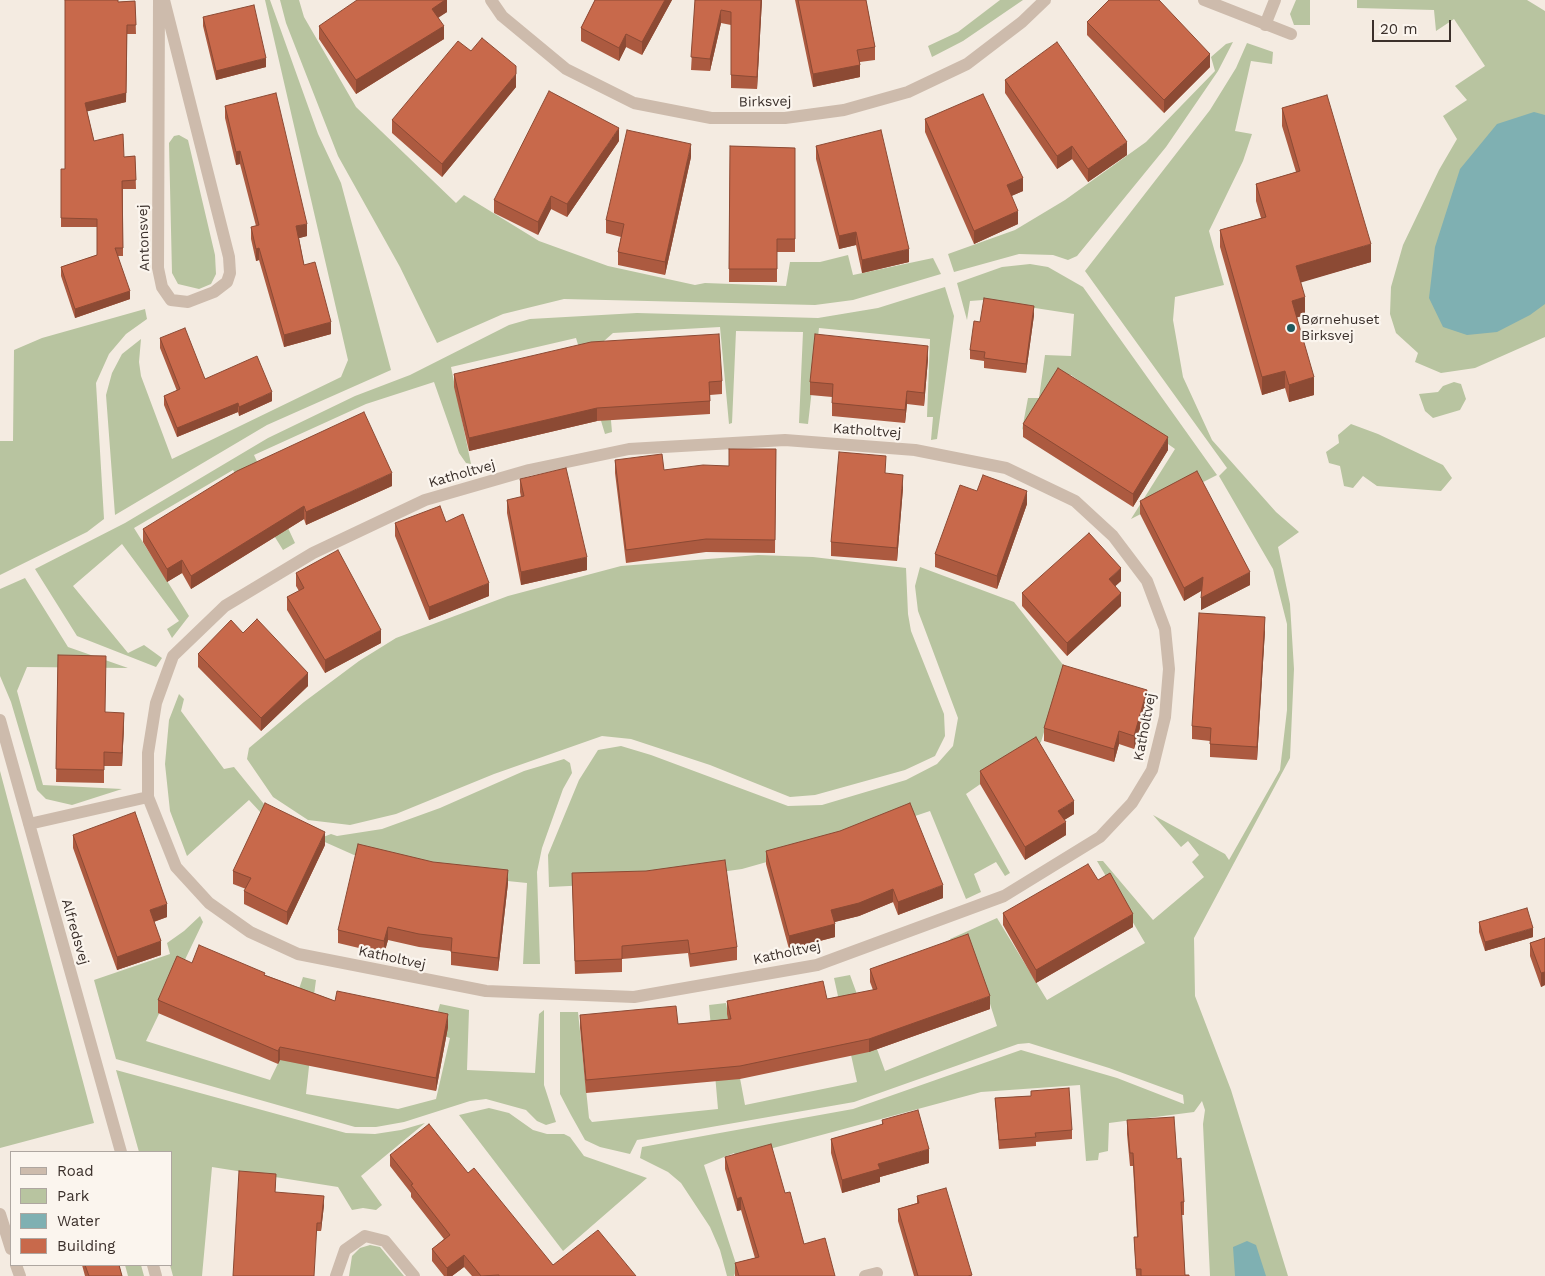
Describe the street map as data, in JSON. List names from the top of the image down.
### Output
{
  "streets": {
    "street": [
      "Birksvej",
      "Antonsvej",
      "Katholtvej",
      "Alfredsvej"
    ]
  },
  "places": ["Børnehuset Birksvej"],
  "legend": [
    "Road",
    "Park",
    "Water",
    "Building"
  ],
  "scale_bar": "20 m"
}
